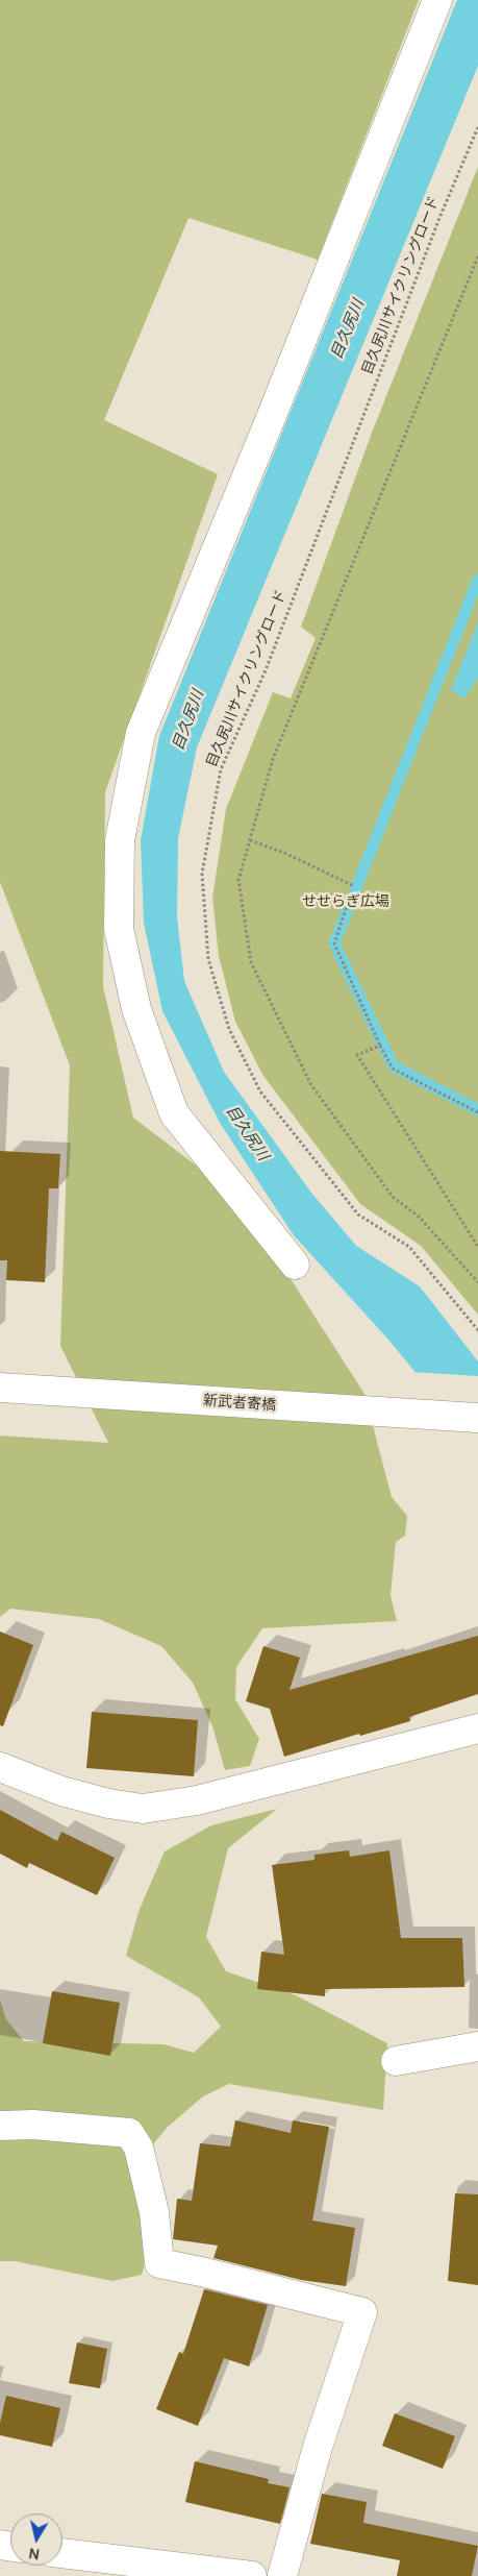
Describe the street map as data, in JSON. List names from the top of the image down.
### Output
{
  "streets": {
    "street": ["新武者寄橋"],
    "path": ["目久尻川サイクリングロード"]
  },
  "water": ["目久尻川"],
  "parks": ["せせらぎ広場"],
  "north": "bottom"
}
